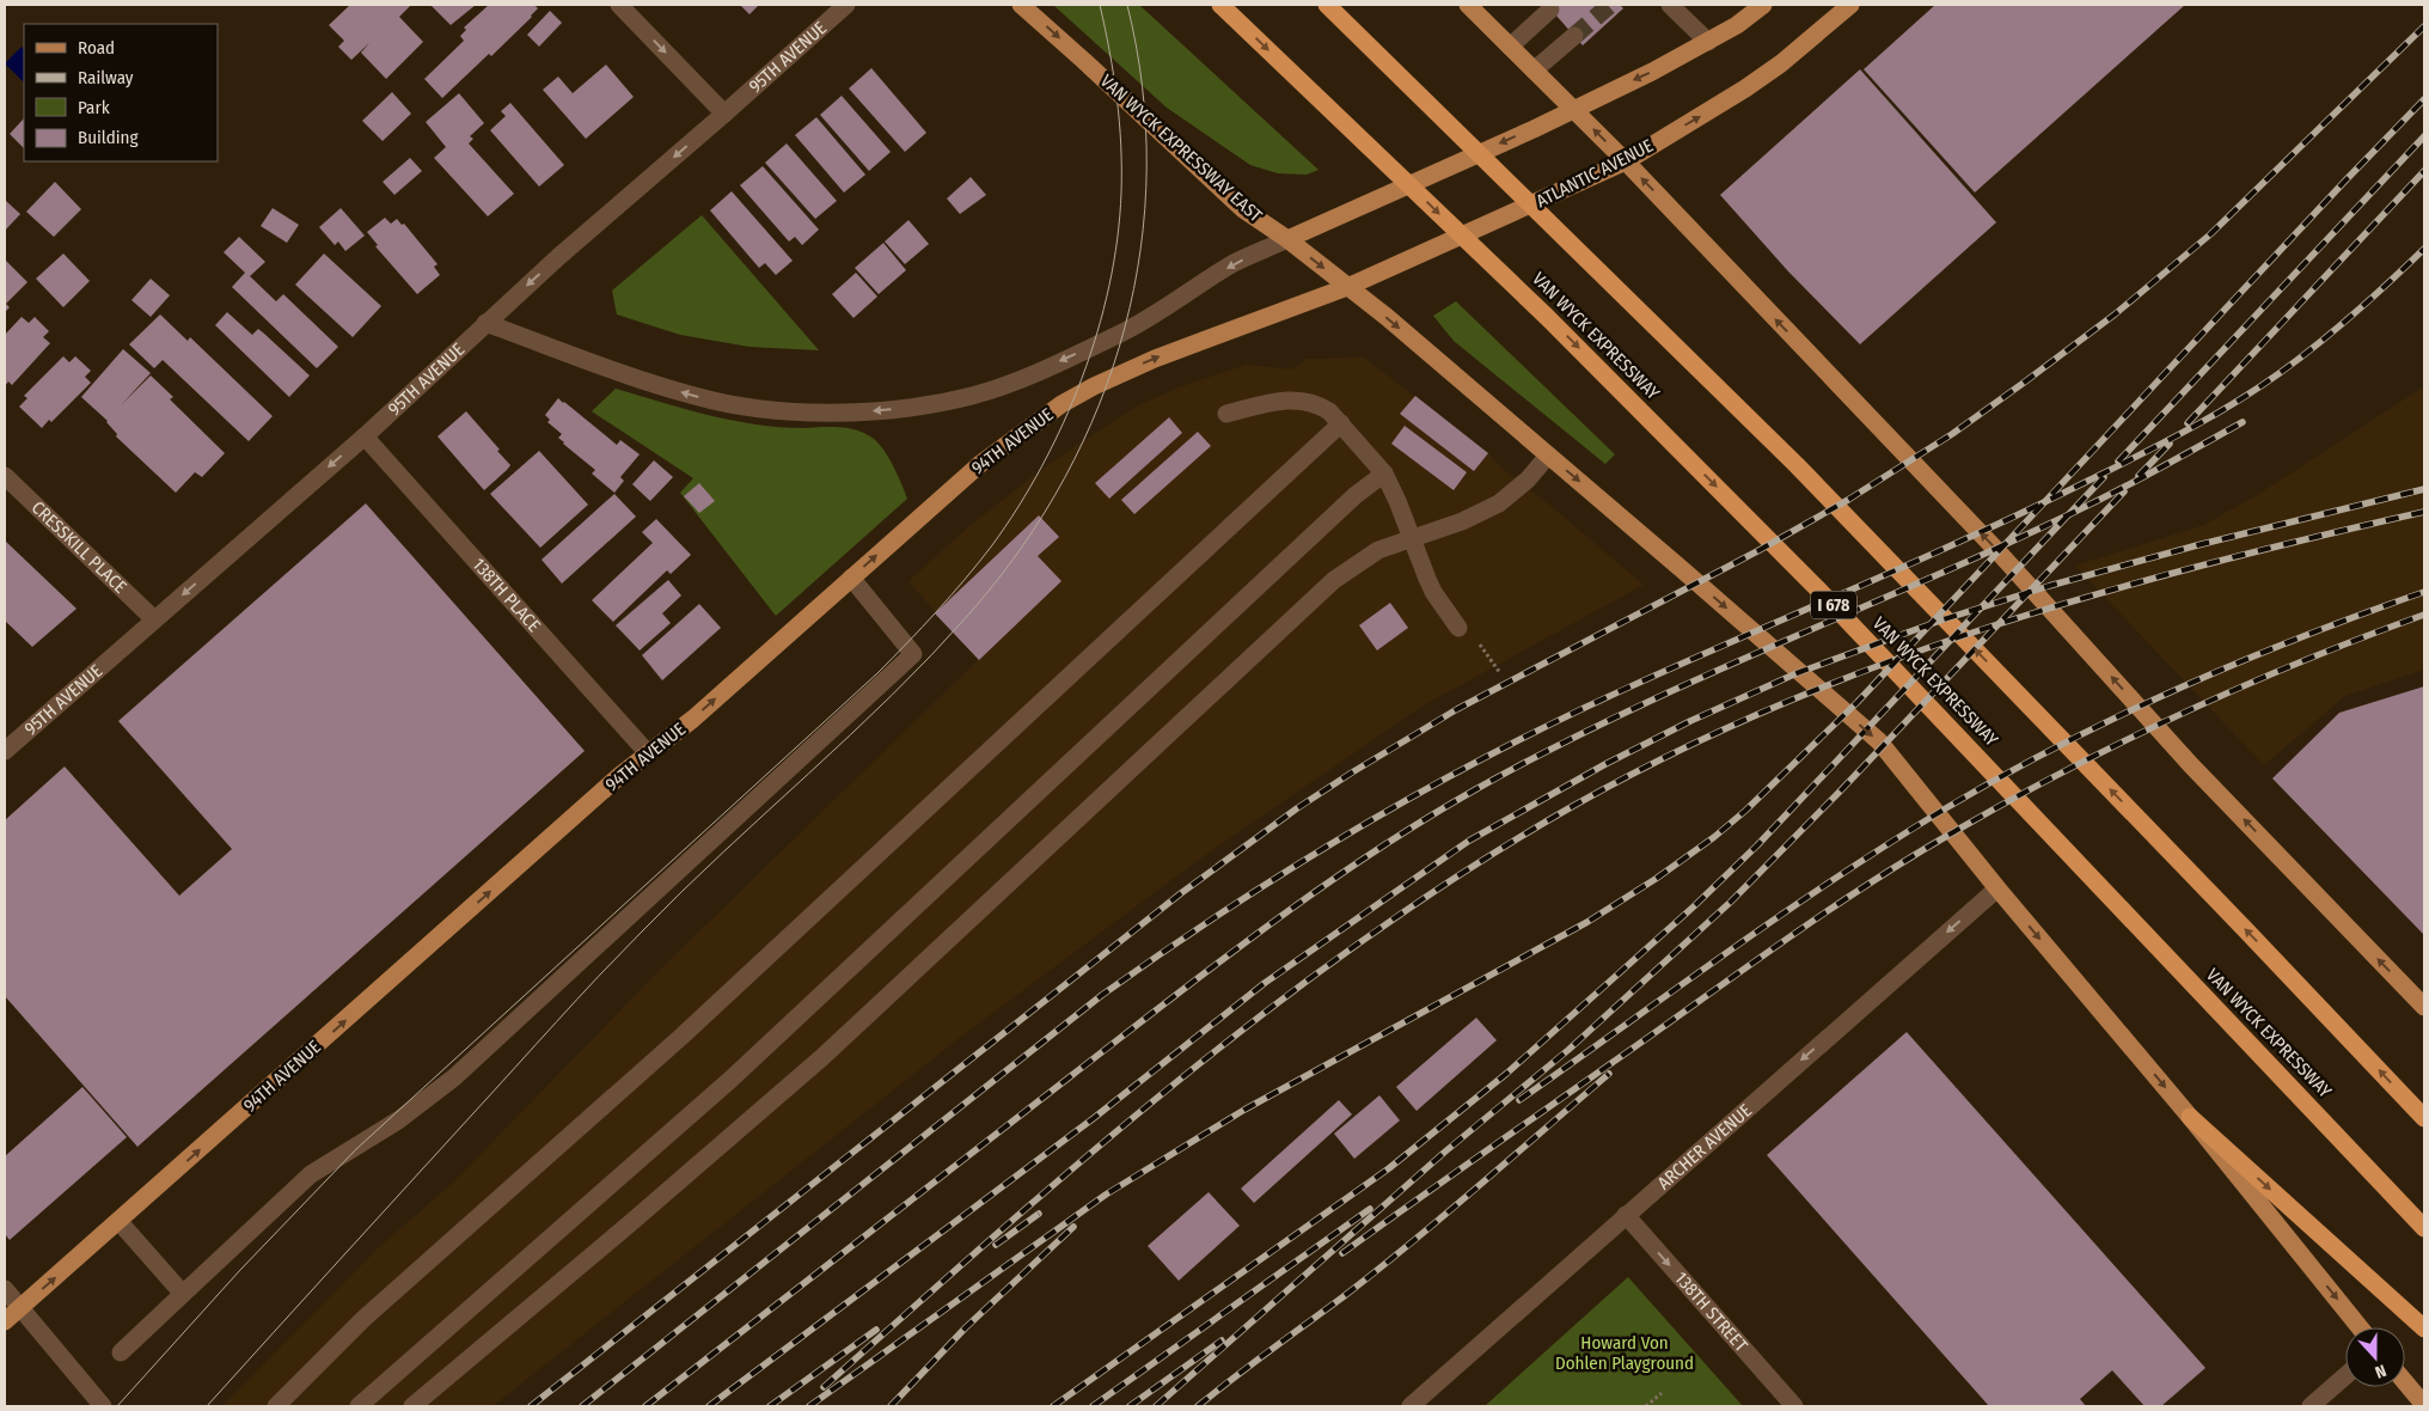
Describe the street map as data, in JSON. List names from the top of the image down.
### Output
{
  "streets": {
    "highway": ["VAN WYCK EXPRESSWAY", "I 678"],
    "main road": ["VAN WYCK EXPRESSWAY EAST", "ATLANTIC AVENUE", "94TH AVENUE"],
    "street": [
      "95TH AVENUE",
      "CRESSKILL PLACE",
      "138TH PLACE",
      "ARCHER AVENUE",
      "138TH STREET"
    ]
  },
  "crossings": [
    ["95TH AVENUE", "CRESSKILL PLACE"],
    ["95TH AVENUE", "138TH PLACE"],
    ["VAN WYCK EXPRESSWAY EAST", "ATLANTIC AVENUE"],
    ["VAN WYCK EXPRESSWAY EAST", "94TH AVENUE"],
    ["ATLANTIC AVENUE", "94TH AVENUE"],
    ["94TH AVENUE", "138TH PLACE"],
    ["ARCHER AVENUE", "138TH STREET"]
  ],
  "one_way": [
    "95TH AVENUE",
    "VAN WYCK EXPRESSWAY EAST",
    "94TH AVENUE",
    "ARCHER AVENUE",
    "138TH STREET"
  ],
  "parks": ["Howard Von Dohlen Playground"],
  "legend": [
    "Road",
    "Railway",
    "Park",
    "Building"
  ],
  "north": "bottom"
}
